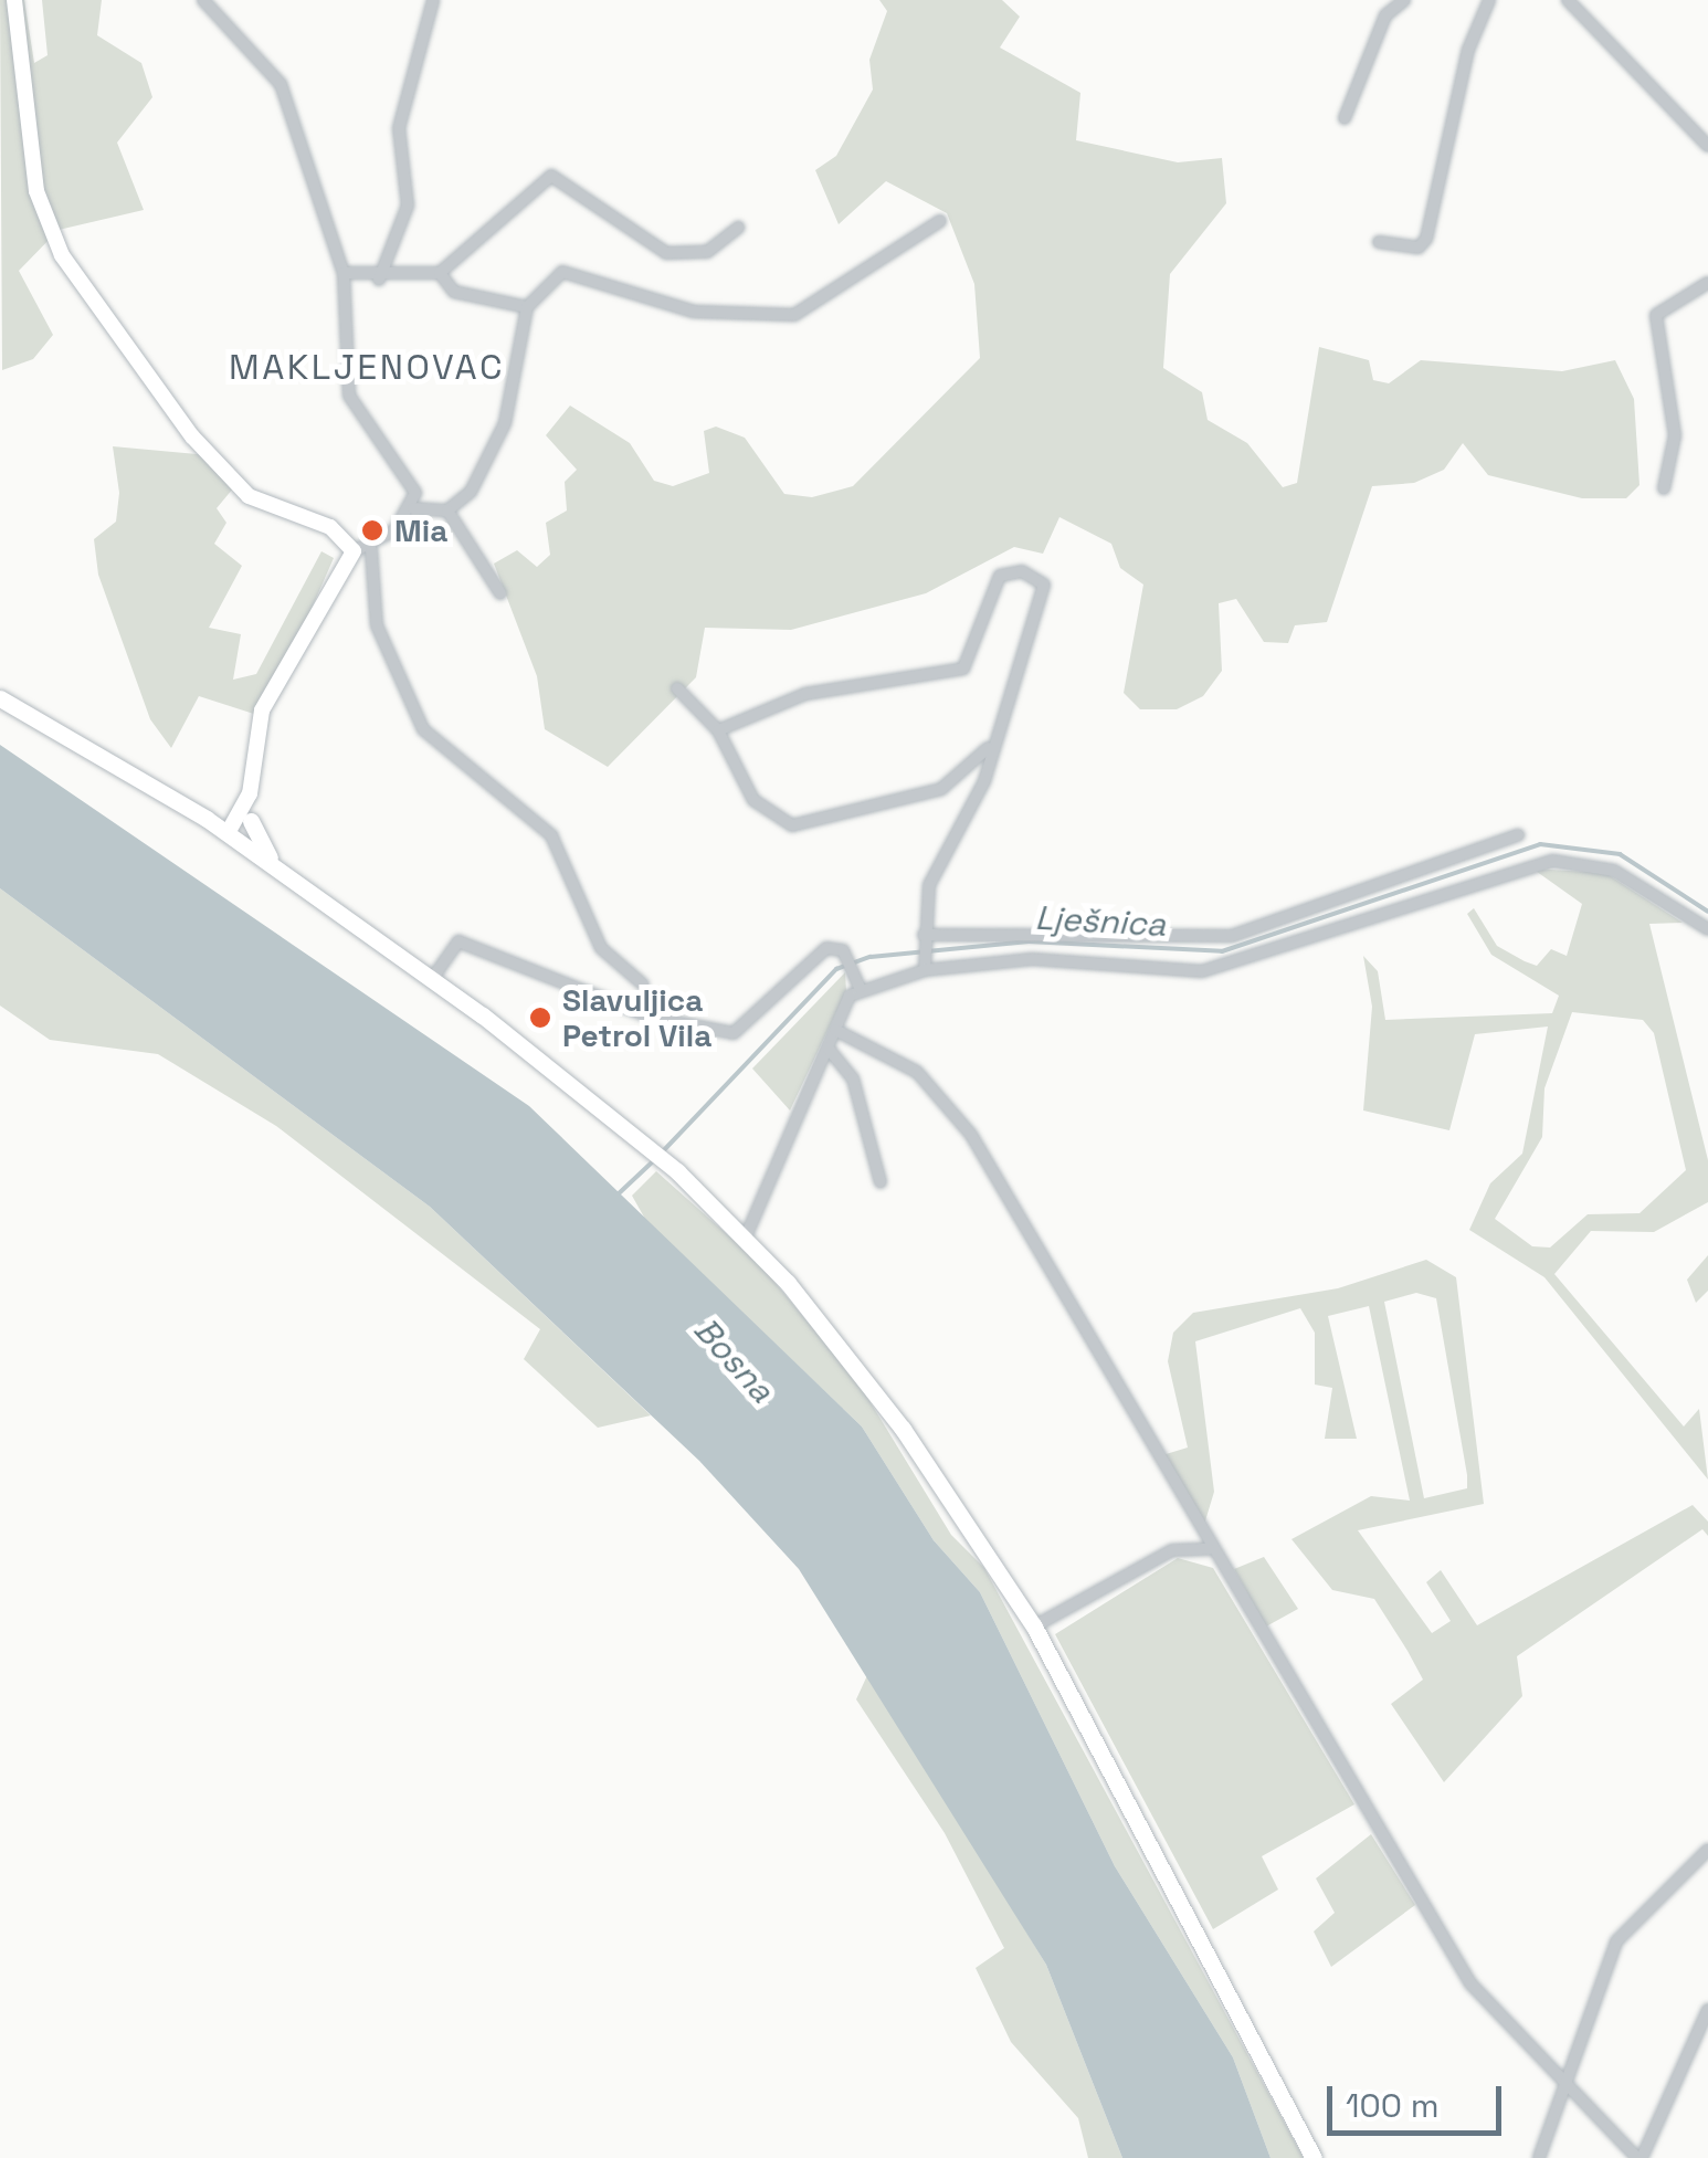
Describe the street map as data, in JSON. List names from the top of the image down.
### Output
{
  "districts": ["MAKLJENOVAC"],
  "water": ["Lješnica", "Bosna"],
  "places": ["Mia", "Slavuljica Petrol Vila"],
  "scale_bar": "100 m"
}
